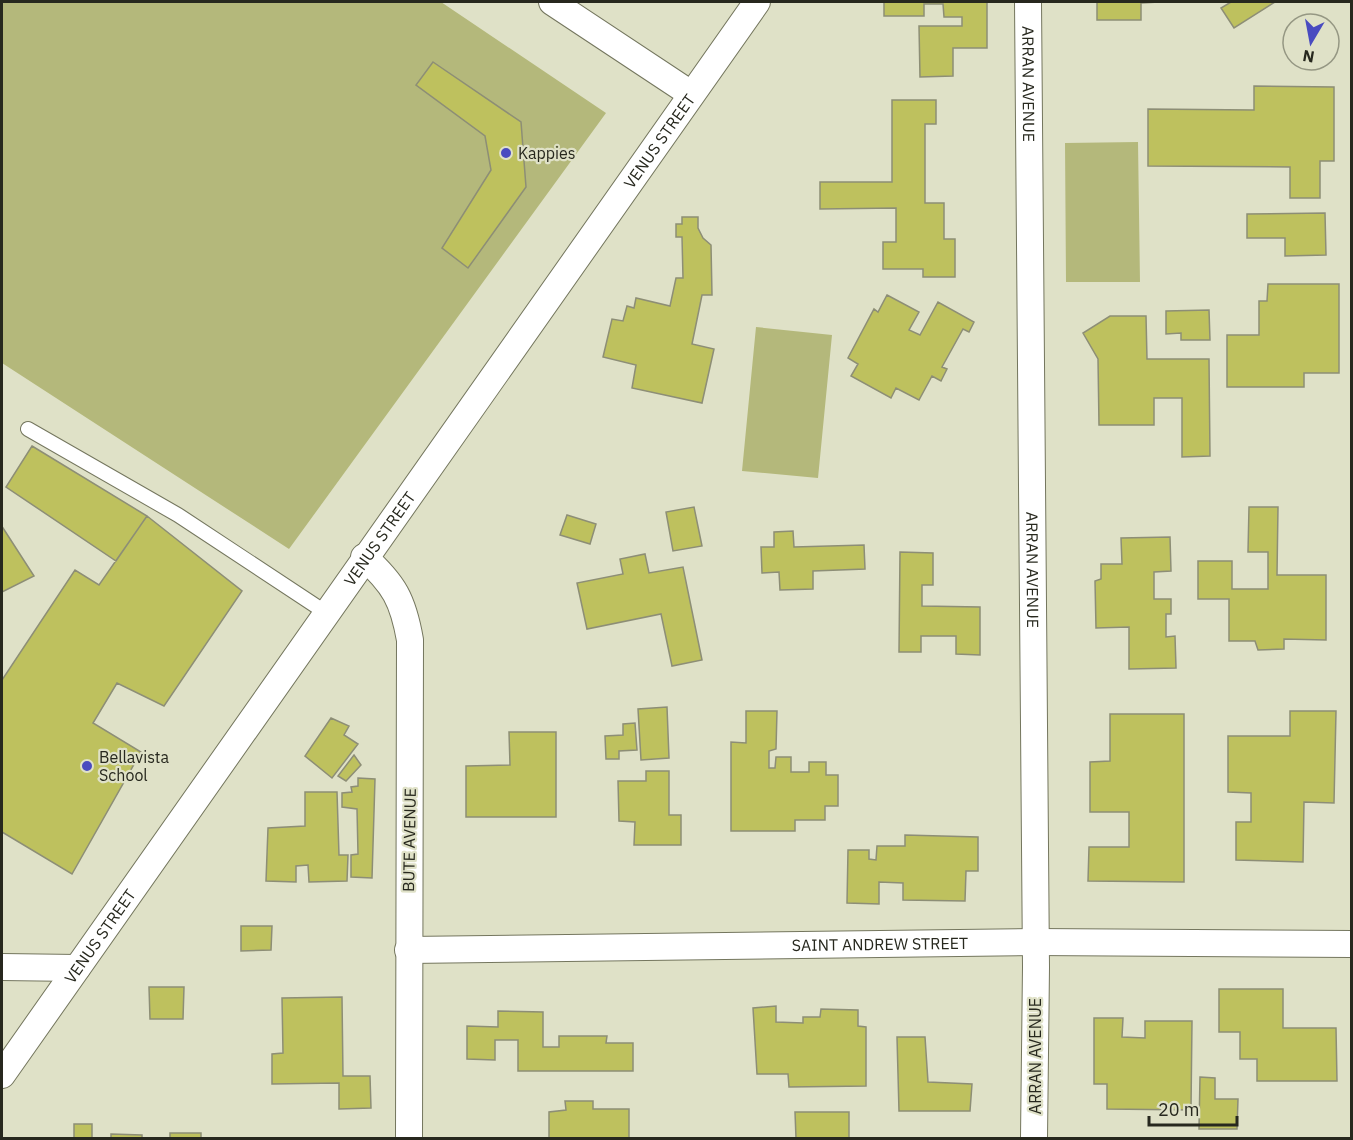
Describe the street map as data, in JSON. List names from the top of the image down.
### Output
{
  "streets": {
    "street": [
      "ARRAN AVENUE",
      "VENUS STREET",
      "BUTE AVENUE",
      "SAINT ANDREW STREET"
    ]
  },
  "crossings": [
    ["ARRAN AVENUE", "SAINT ANDREW STREET"],
    ["VENUS STREET", "BUTE AVENUE"],
    ["BUTE AVENUE", "SAINT ANDREW STREET"]
  ],
  "places": ["Kappies", "Bellavista School"],
  "scale_bar": "20 m",
  "north": "bottom"
}
